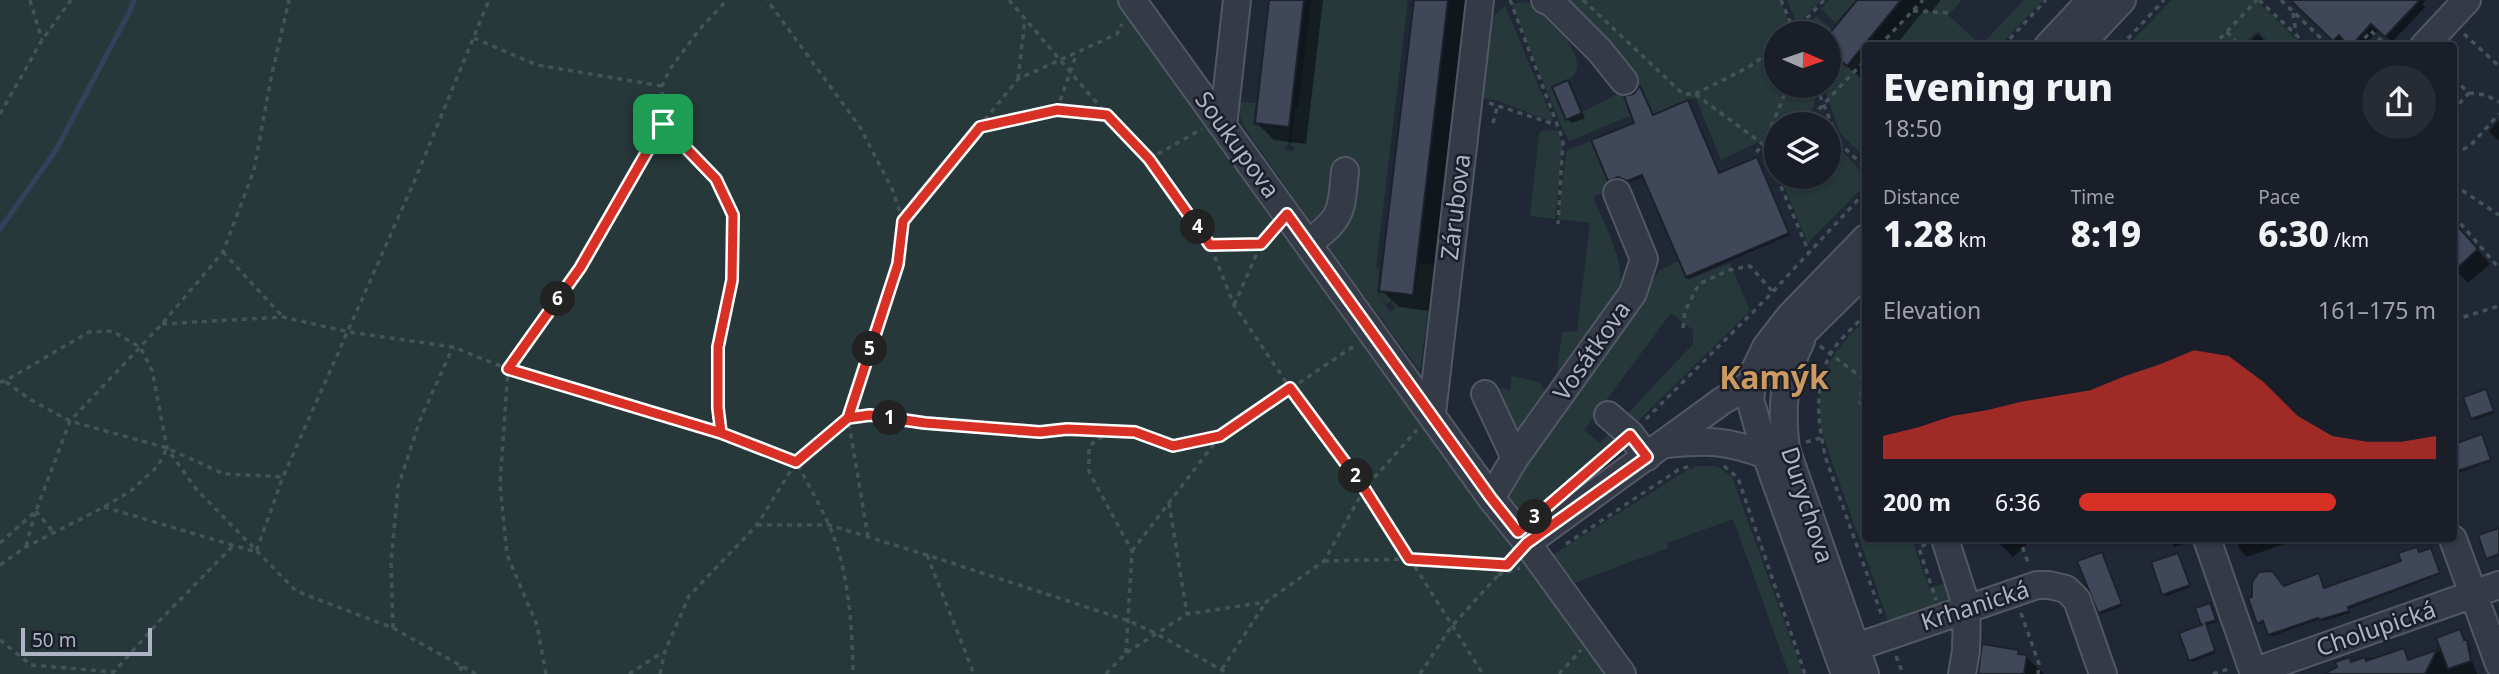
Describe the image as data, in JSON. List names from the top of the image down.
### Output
{
  "streets": {
    "street": [
      "Soukupova",
      "Zárubova",
      "Vosátkova",
      "Durychova",
      "Krhanická",
      "Cholupická"
    ]
  },
  "crossings": [
    ["Soukupova", "Zárubova"],
    ["Soukupova", "Vosátkova"],
    ["Durychova", "Krhanická"]
  ],
  "districts": ["Kamýk"],
  "scale_bar": "50 m",
  "north": "right",
  "page": {
    "heading": ["Evening run", "18:50"],
    "stats": [
      ["Distance", "1.28 km"],
      ["Time", "8:19"],
      ["Pace", "6:30 /km"]
    ],
    "pins": [
      "4",
      "6",
      "5",
      "1",
      "2",
      "3"
    ],
    "chart": ["Elevation", "161–175 m"],
    "list": [
      {
        "name": "200 m",
        "note": "6:36"
      }
    ],
    "scale": "50 m"
  }
}
